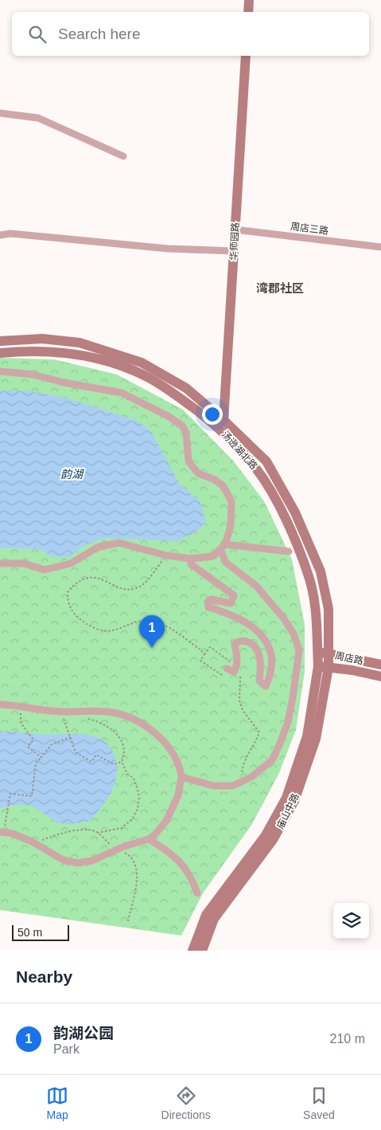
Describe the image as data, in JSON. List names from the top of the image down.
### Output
{
  "streets": {
    "street": [
      "周店三路",
      "华师园路",
      "汤逊湖北路",
      "周店路",
      "庙山中路"
    ]
  },
  "crossings": [
    ["周店三路", "华师园路"],
    ["华师园路", "汤逊湖北路"],
    ["汤逊湖北路", "周店路"],
    ["汤逊湖北路", "庙山中路"],
    ["周店路", "庙山中路"]
  ],
  "districts": ["湾郡社区"],
  "water": ["韵湖"],
  "scale_bar": "50 m",
  "page": {
    "search": "Search here",
    "pins": "1",
    "scale": "50 m",
    "heading": "Nearby",
    "list": [
      {
        "mark": "1",
        "name": "韵湖公园",
        "note": "Park",
        "value": "210 m"
      }
    ],
    "nav": ["Map", "Directions", "Saved"]
  }
}
